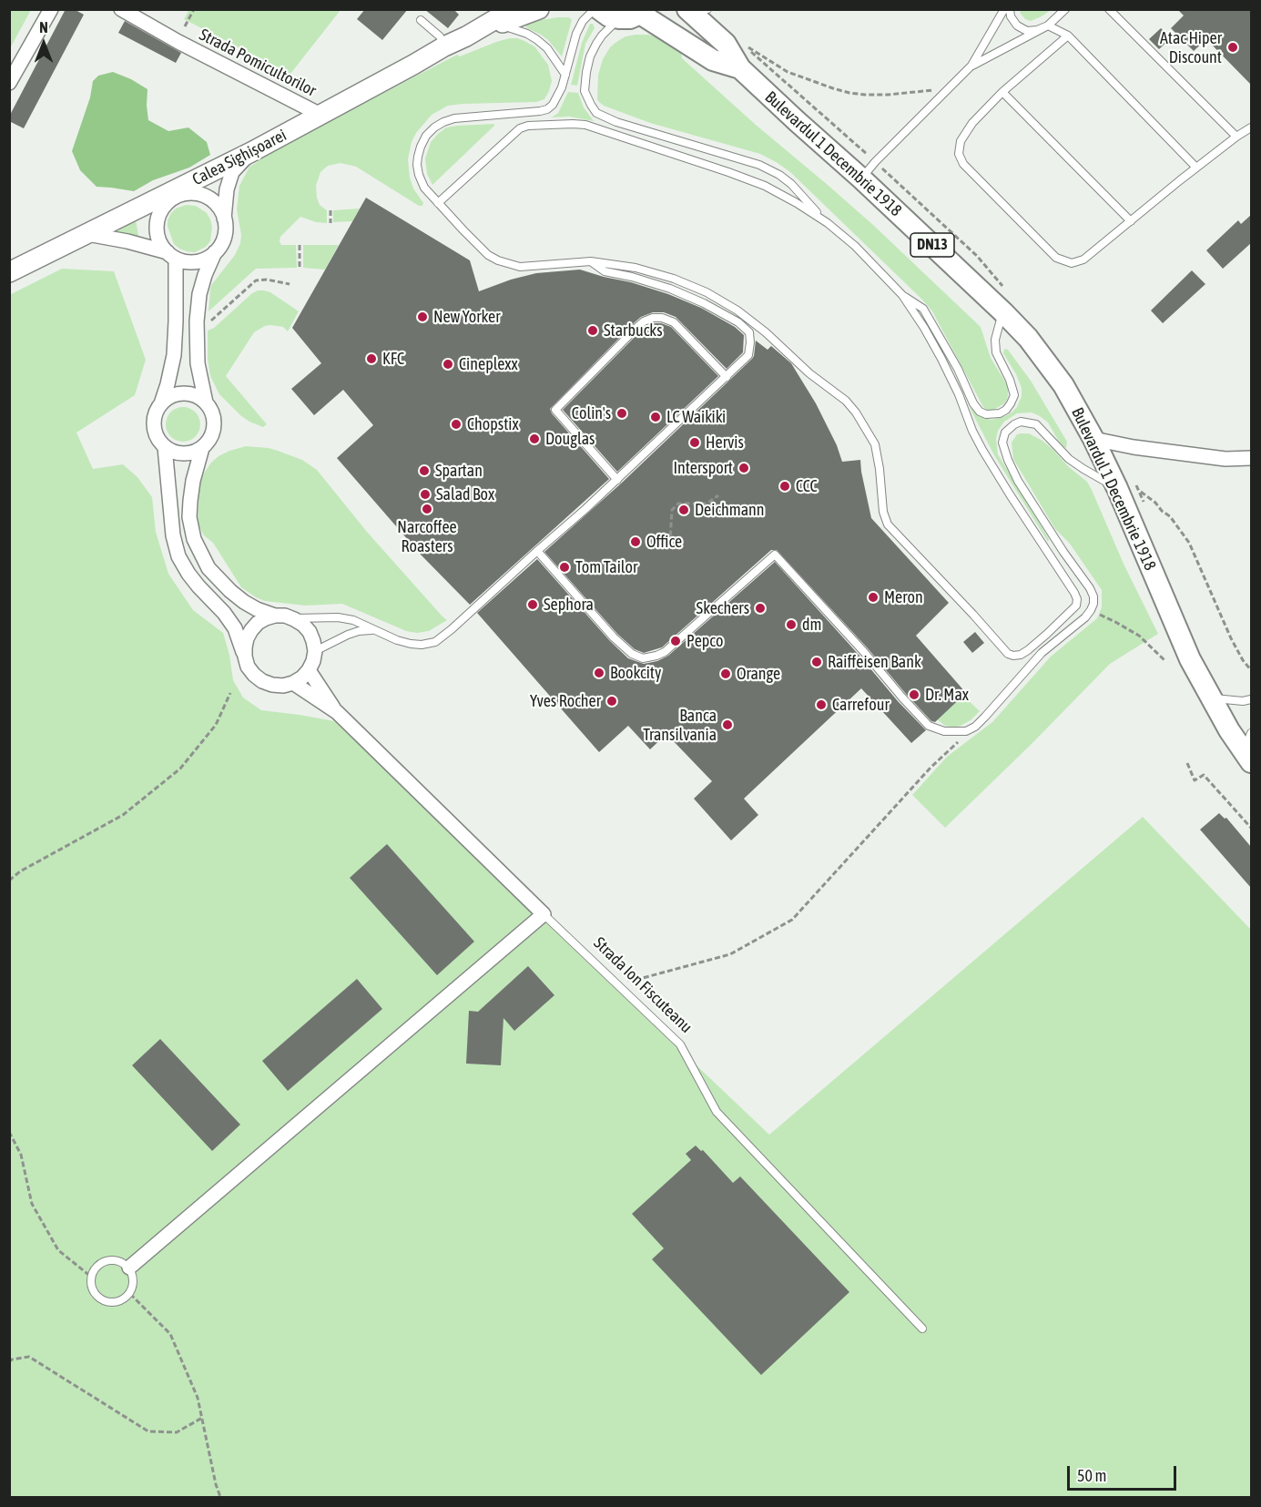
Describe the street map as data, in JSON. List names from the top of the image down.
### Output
{
  "streets": {
    "main road": ["Bulevardul 1 Decembrie 1918", "Calea Sighișoarei", "DN13"],
    "street": ["Strada Pomicultorilor", "Strada Ion Fiscuteanu"]
  },
  "crossings": [
    ["Strada Pomicultorilor", "Calea Sighișoarei"]
  ],
  "places": [
    "Atac Hiper Discount",
    "New Yorker",
    "Starbucks",
    "KFC",
    "Cineplexx",
    "Colin's",
    "LC Waikiki",
    "Chopstix",
    "Douglas",
    "Hervis",
    "Intersport",
    "Spartan",
    "CCC",
    "Salad Box",
    "Narcoffee Roasters",
    "Deichmann",
    "Office",
    "Tom Tailor",
    "Meron",
    "Sephora",
    "Skechers",
    "dm",
    "Pepco",
    "Raiffeisen Bank",
    "Bookcity",
    "Orange",
    "Dr. Max",
    "Yves Rocher",
    "Carrefour",
    "Banca Transilvania"
  ],
  "scale_bar": "50 m",
  "north": "top"
}
